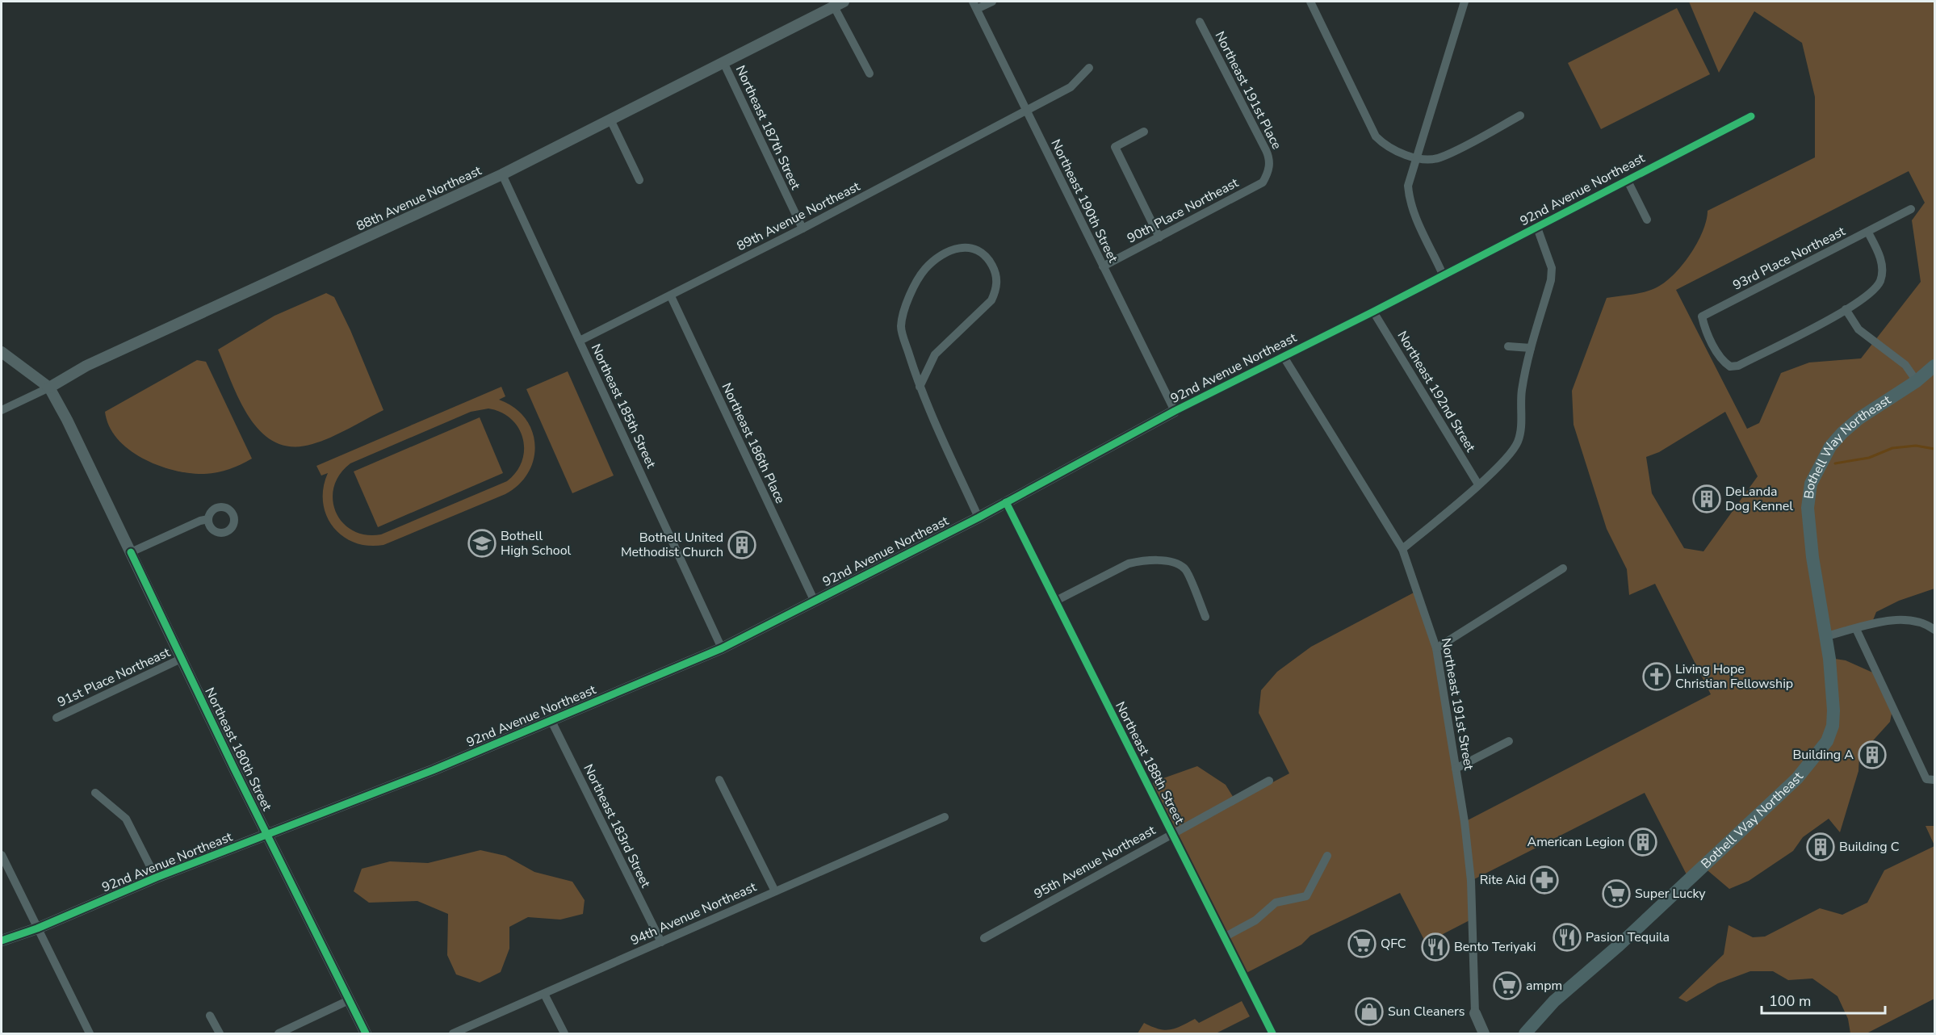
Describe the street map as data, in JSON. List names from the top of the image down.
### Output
{
  "streets": {
    "main road": ["Bothell Way Northeast"],
    "street": [
      "Northeast 191st Place",
      "Northeast 187th Street",
      "92nd Avenue Northeast",
      "88th Avenue Northeast",
      "Northeast 190th Street",
      "90th Place Northeast",
      "89th Avenue Northeast",
      "93rd Place Northeast",
      "Northeast 192nd Street",
      "Northeast 185th Street",
      "Northeast 186th Place",
      "91st Place Northeast",
      "Northeast 191st Street",
      "Northeast 180th Street",
      "Northeast 188th Street",
      "Northeast 183rd Street",
      "95th Avenue Northeast",
      "94th Avenue Northeast"
    ]
  },
  "crossings": [
    ["Northeast 191st Place", "90th Place Northeast"],
    ["Northeast 187th Street", "88th Avenue Northeast"],
    ["Northeast 187th Street", "89th Avenue Northeast"],
    ["92nd Avenue Northeast", "Northeast 190th Street"],
    ["92nd Avenue Northeast", "Northeast 192nd Street"],
    ["92nd Avenue Northeast", "Northeast 185th Street"],
    ["92nd Avenue Northeast", "Northeast 186th Place"],
    ["92nd Avenue Northeast", "Northeast 191st Street"],
    ["92nd Avenue Northeast", "Northeast 180th Street"],
    ["92nd Avenue Northeast", "Northeast 188th Street"],
    ["92nd Avenue Northeast", "Northeast 183rd Street"],
    ["88th Avenue Northeast", "Northeast 185th Street"],
    ["88th Avenue Northeast", "Northeast 180th Street"],
    ["Northeast 190th Street", "90th Place Northeast"],
    ["Northeast 190th Street", "89th Avenue Northeast"],
    ["89th Avenue Northeast", "Northeast 185th Street"],
    ["89th Avenue Northeast", "Northeast 186th Place"],
    ["91st Place Northeast", "Northeast 180th Street"],
    ["Northeast 188th Street", "95th Avenue Northeast"],
    ["Northeast 183rd Street", "94th Avenue Northeast"]
  ],
  "places": {
    "building": [
      "DeLanda Dog Kennel",
      "Bothell United Methodist Church",
      "Building A",
      "American Legion",
      "Building C"
    ],
    "school or university": ["Bothell High School"],
    "church": ["Living Hope Christian Fellowship"],
    "pharmacy": ["Rite Aid"],
    "supermarket": ["Super Lucky", "QFC", "ampm"],
    "restaurant": ["Pasion Tequila", "Bento Teriyaki"],
    "shop": ["Sun Cleaners"]
  },
  "scale_bar": "100 m"
}
